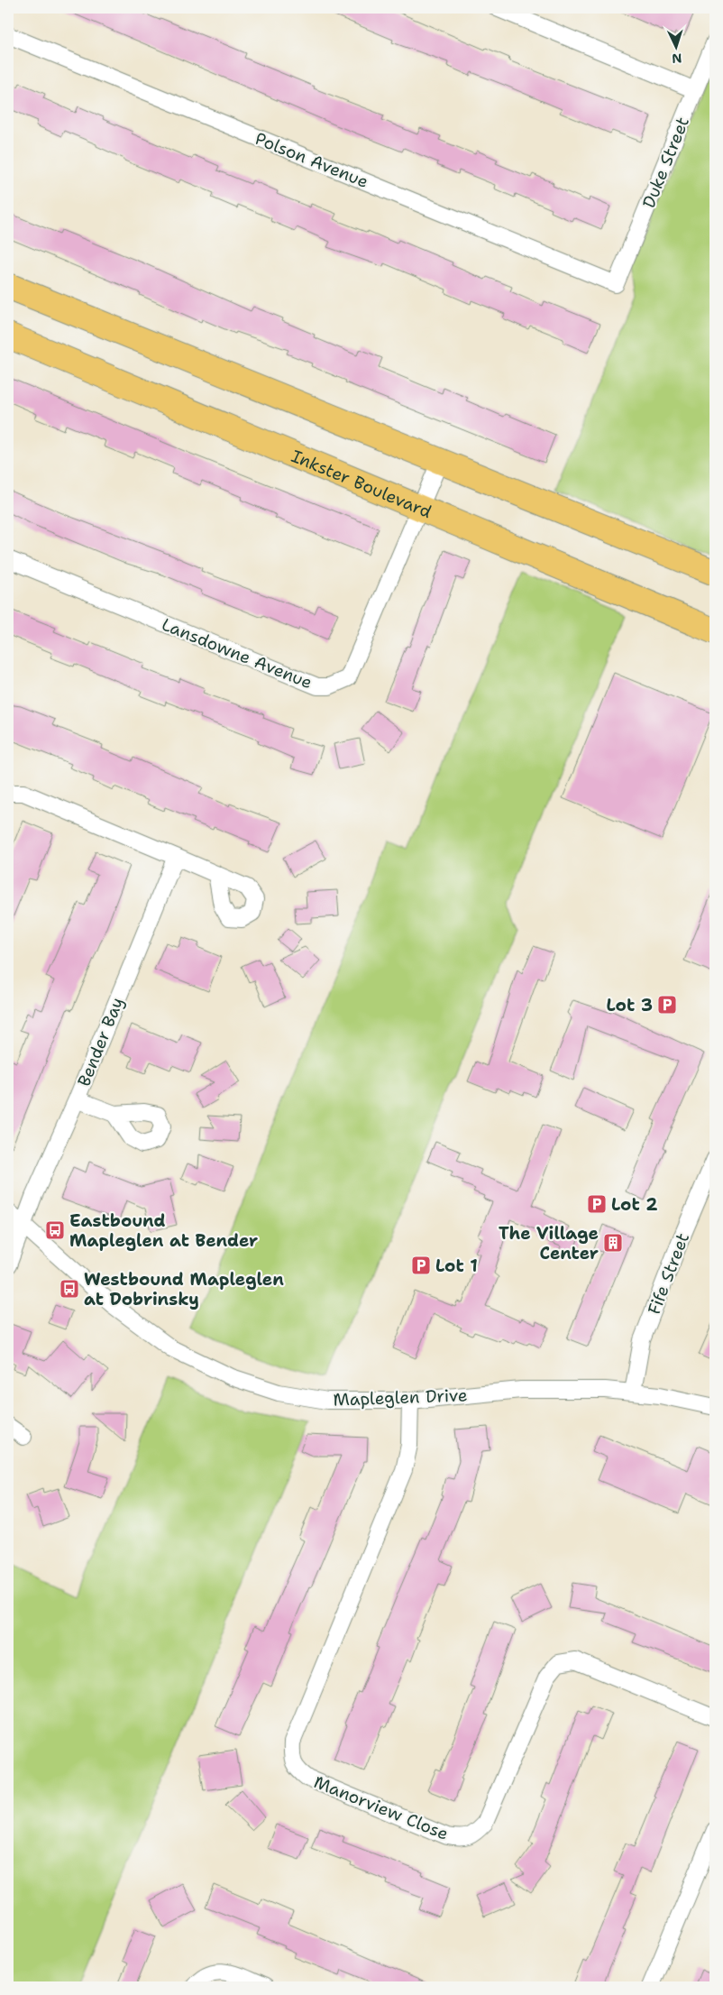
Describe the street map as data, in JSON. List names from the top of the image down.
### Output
{
  "streets": {
    "main road": ["Inkster Boulevard"],
    "street": [
      "Polson Avenue",
      "Duke Street",
      "Lansdowne Avenue",
      "Bender Bay",
      "Fife Street",
      "Mapleglen Drive",
      "Manorview Close"
    ]
  },
  "crossings": [
    ["Polson Avenue", "Duke Street"],
    ["Inkster Boulevard", "Lansdowne Avenue"],
    ["Bender Bay", "Mapleglen Drive"],
    ["Fife Street", "Mapleglen Drive"],
    ["Mapleglen Drive", "Manorview Close"]
  ],
  "places": {
    "parking": ["Lot 3", "Lot 2", "Lot 1"],
    "bus stop": ["Eastbound Mapleglen at Bender", "Westbound Mapleglen at Dobrinsky"],
    "building": ["The Village Center"]
  },
  "north": "bottom"
}
